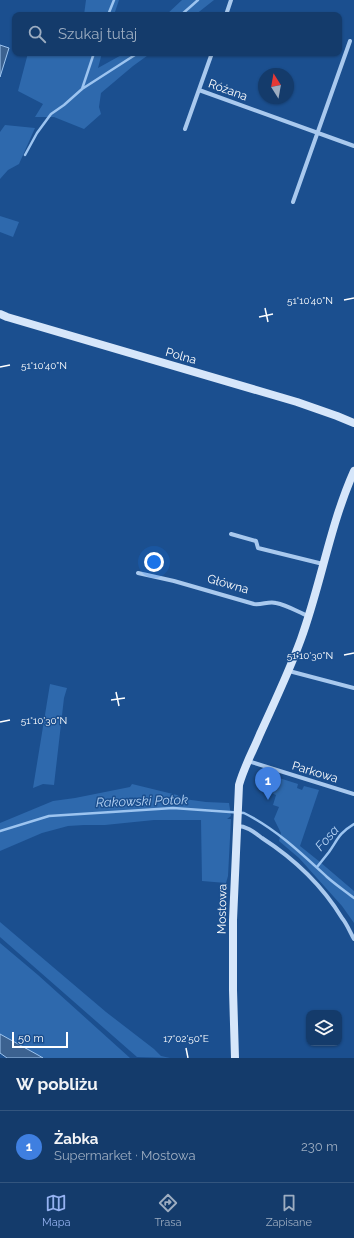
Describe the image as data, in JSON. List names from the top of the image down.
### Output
{
  "streets": {
    "street": [
      "Różana",
      "Polna",
      "Główna",
      "Parkowa",
      "Mostowa"
    ]
  },
  "crossings": [
    ["Parkowa", "Mostowa"]
  ],
  "water": ["Rakowski Potok", "Fosa"],
  "scale_bar": "50 m",
  "north": "top",
  "page": {
    "search": "Szukaj tutaj",
    "pins": "1",
    "scale": "50 m",
    "heading": "W pobliżu",
    "list": [
      {
        "mark": "1",
        "name": "Żabka",
        "note": "Supermarket · Mostowa",
        "value": "230 m"
      }
    ],
    "nav": ["Mapa", "Trasa", "Zapisane"]
  },
  "coordinates": ["51°10'40\"N", "51°10'30\"N", "17°02'50\"E"]
}
